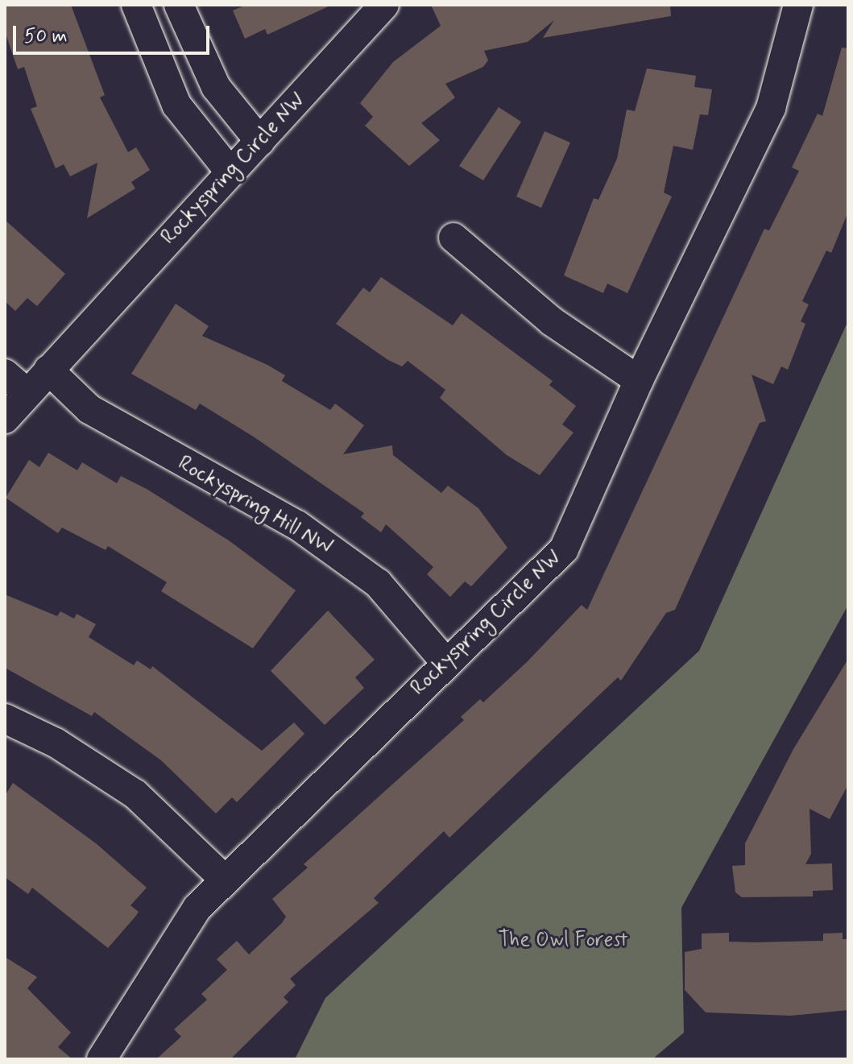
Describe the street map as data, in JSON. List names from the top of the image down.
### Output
{
  "streets": {
    "street": ["Rockyspring Circle NW", "Rockyspring Hill NW"]
  },
  "crossings": [
    ["Rockyspring Circle NW", "Rockyspring Hill NW"]
  ],
  "parks": ["The Owl Forest"],
  "scale_bar": "50 m"
}
